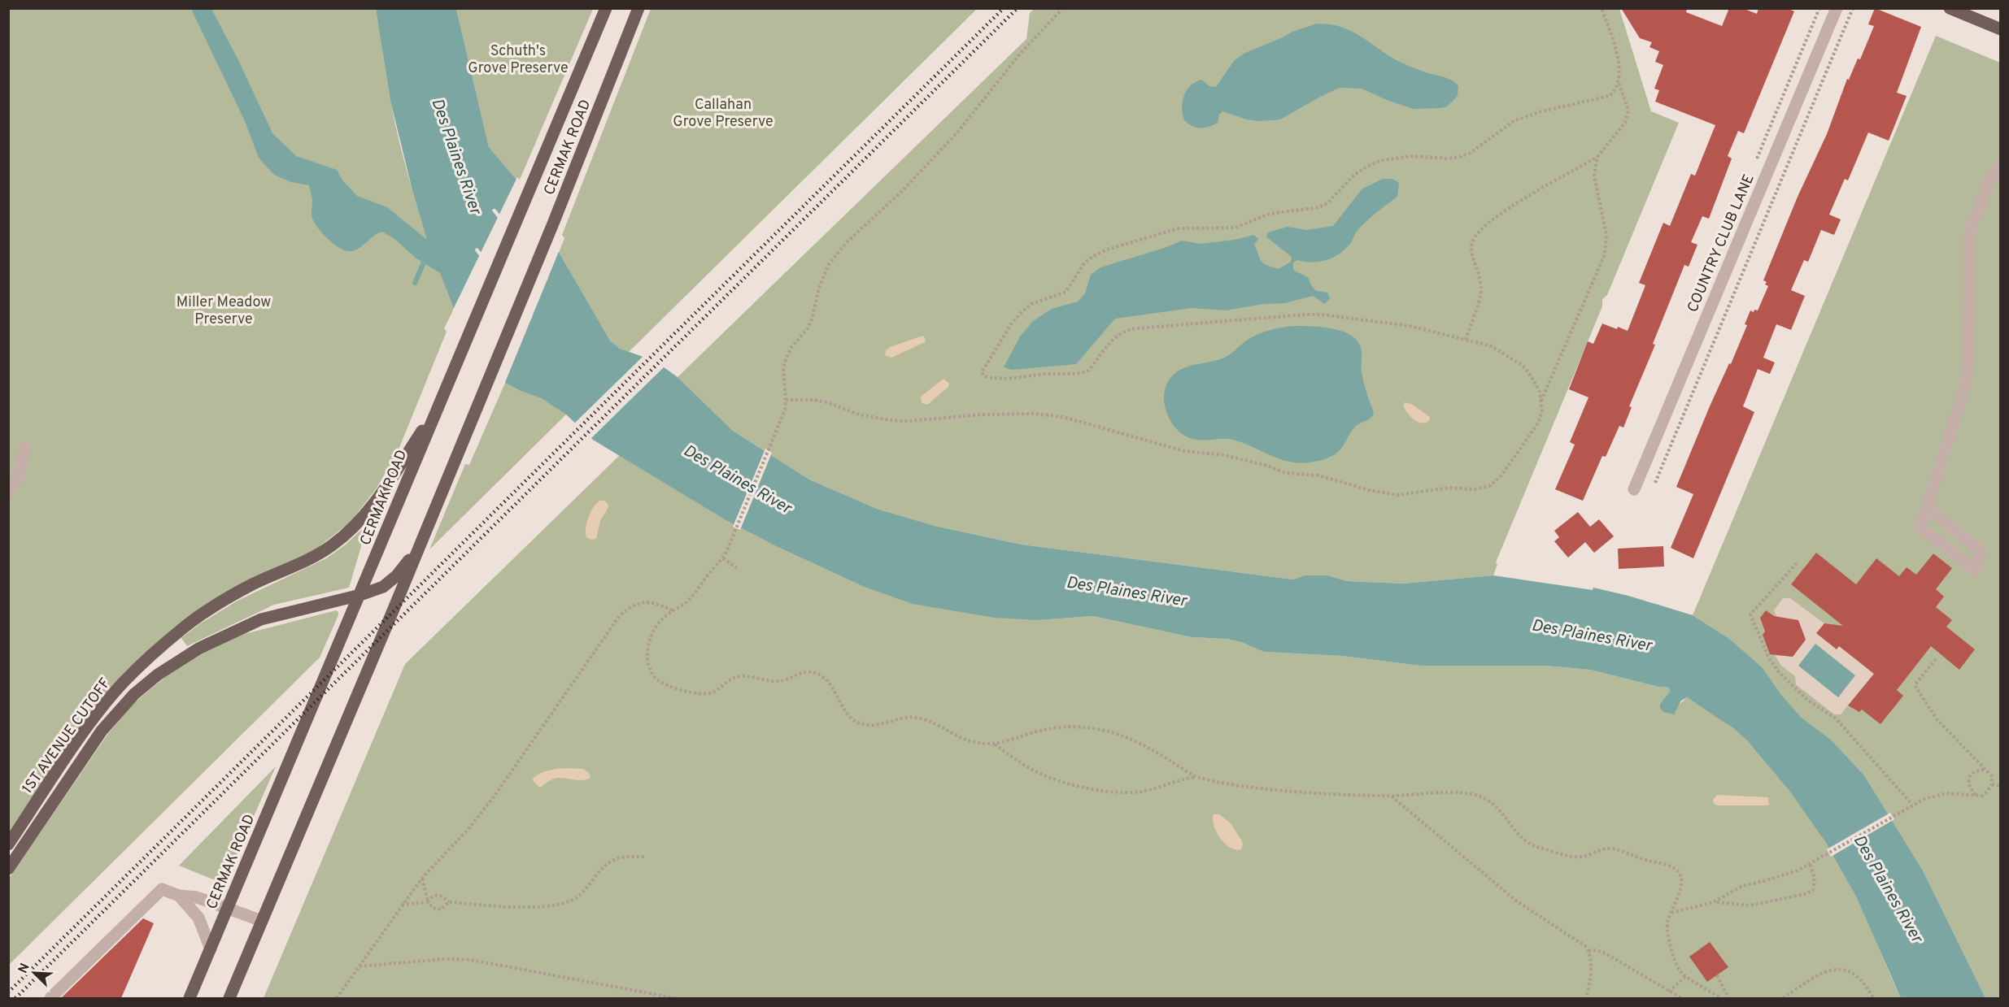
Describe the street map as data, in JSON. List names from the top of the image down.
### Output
{
  "streets": {
    "main road": ["CERMAK ROAD", "1ST AVENUE CUTOFF"],
    "street": ["COUNTRY CLUB LANE"]
  },
  "crossings": [
    ["CERMAK ROAD", "1ST AVENUE CUTOFF"]
  ],
  "water": ["Des Plaines River"],
  "parks": ["Schuth's Grove Preserve", "Callahan Grove Preserve", "Miller Meadow Preserve"],
  "north": "top left"
}
